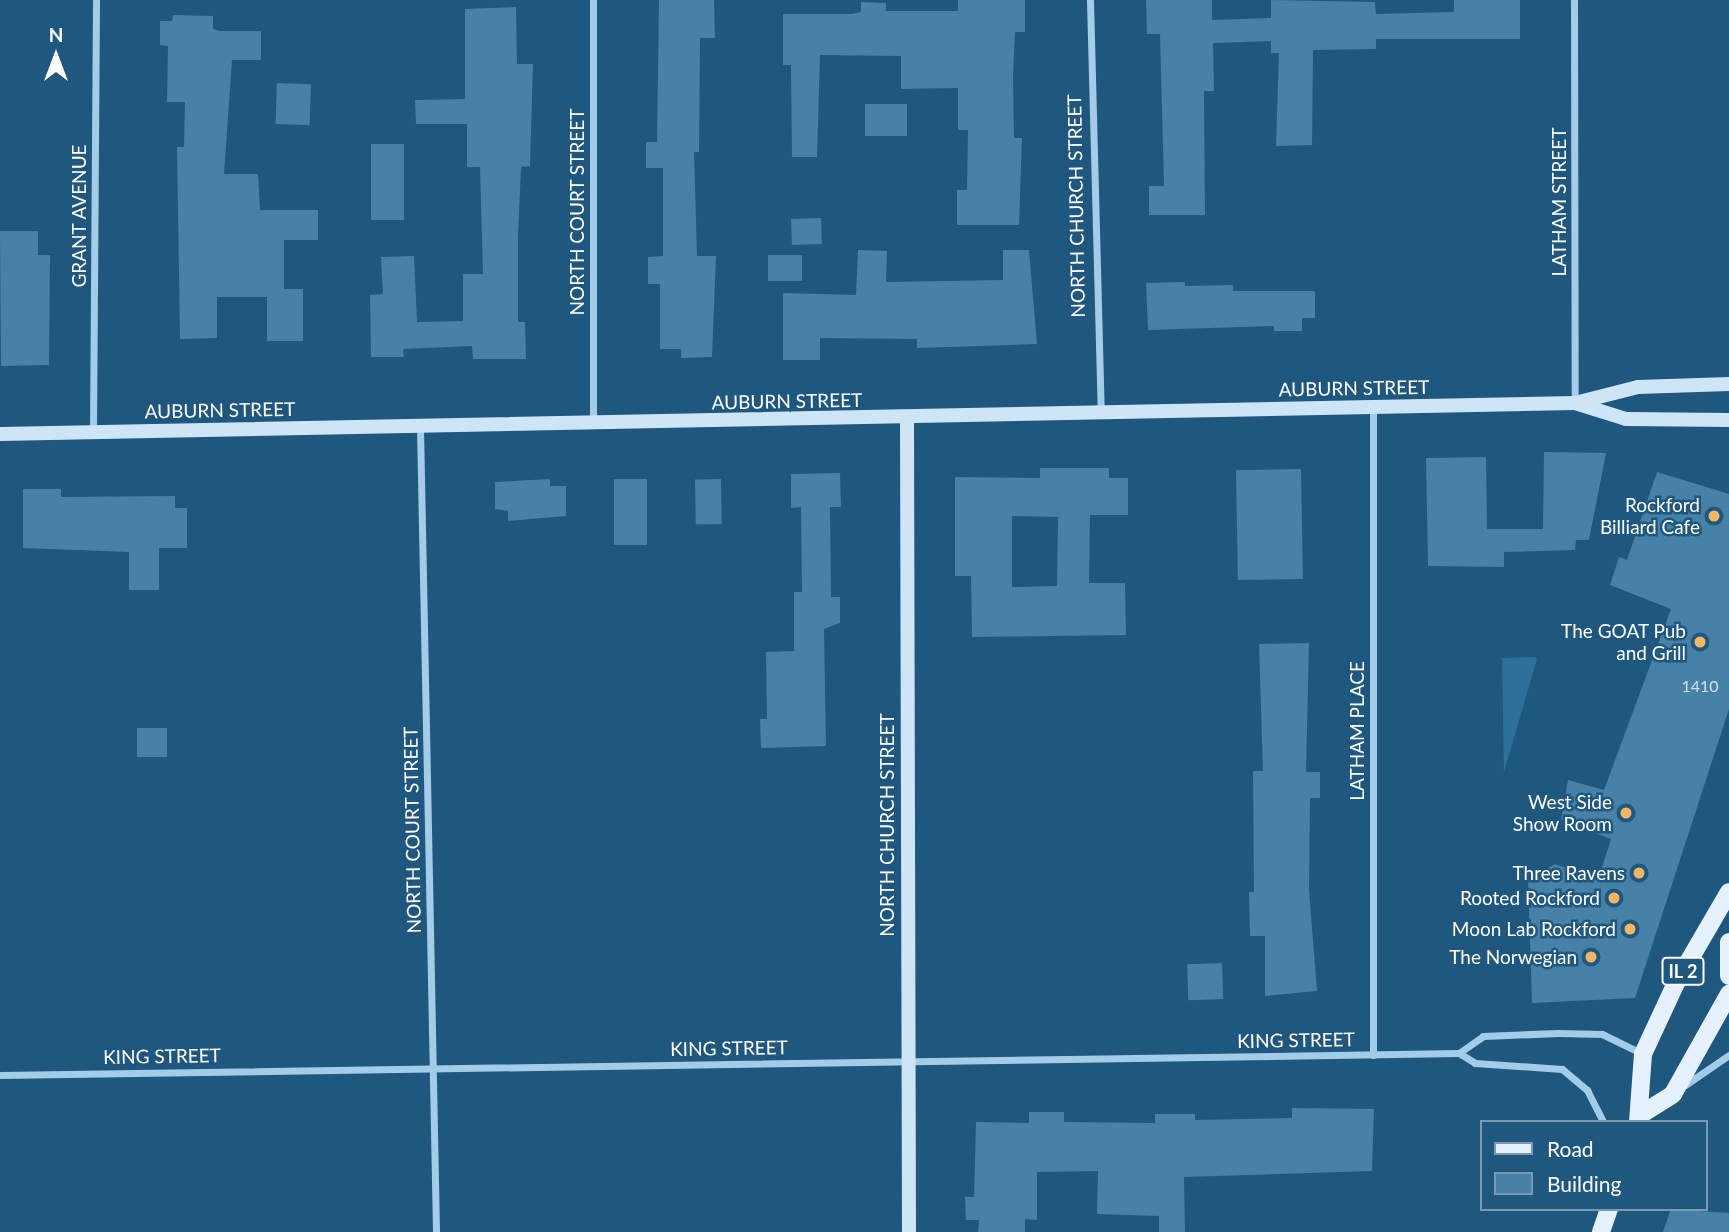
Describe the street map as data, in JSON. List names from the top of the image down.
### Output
{
  "streets": {
    "main road": ["NORTH CHURCH STREET", "AUBURN STREET", "IL 2"],
    "street": [
      "LATHAM STREET",
      "NORTH COURT STREET",
      "GRANT AVENUE",
      "LATHAM PLACE",
      "KING STREET"
    ]
  },
  "crossings": [
    ["LATHAM STREET", "AUBURN STREET"],
    ["NORTH CHURCH STREET", "AUBURN STREET"],
    ["NORTH CHURCH STREET", "KING STREET"],
    ["NORTH COURT STREET", "AUBURN STREET"],
    ["NORTH COURT STREET", "KING STREET"],
    ["GRANT AVENUE", "AUBURN STREET"],
    ["AUBURN STREET", "LATHAM PLACE"],
    ["LATHAM PLACE", "KING STREET"],
    ["IL 2", "KING STREET"]
  ],
  "places": [
    "Rockford Billiard Cafe",
    "The GOAT Pub and Grill",
    "West Side Show Room",
    "Three Ravens",
    "Rooted Rockford",
    "Moon Lab Rockford",
    "The Norwegian"
  ],
  "house_numbers": ["1410"],
  "legend": ["Road", "Building"],
  "north": "top"
}
